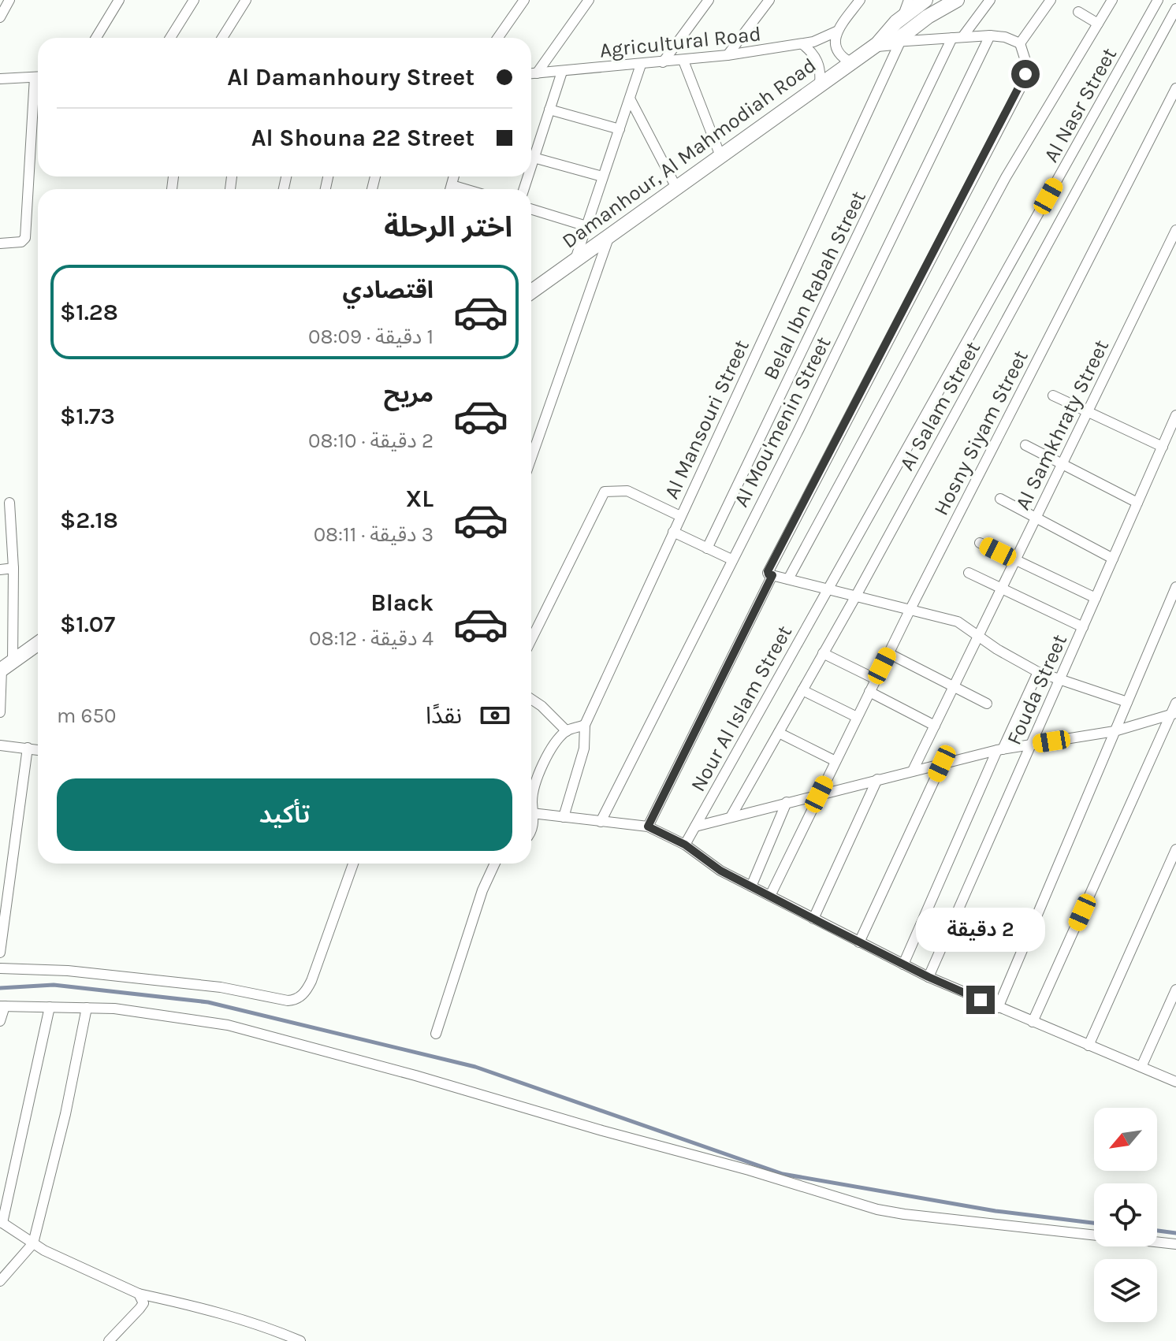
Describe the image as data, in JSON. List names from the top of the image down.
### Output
{
  "streets": {
    "main road": ["Damanhour, Al Mahmodiah Road"],
    "street": [
      "Agricultural Road",
      "Al Nasr Street",
      "Belal Ibn Rabah Street",
      "Al Salam Street",
      "Al Mansouri Street",
      "Al Mou'menin Street",
      "Al Samkhraty Street",
      "Hosny Siyam Street",
      "Fouda Street",
      "Nour Al Islam Street"
    ]
  },
  "crossings": [
    ["Al Nasr Street", "Nour Al Islam Street"]
  ],
  "north": "bottom left",
  "page": {
    "banner": ["Al Damanhoury Street", "Al Shouna 22 Street"],
    "heading": "اختر الرحلة",
    "list": [
      {
        "name": "اقتصادي",
        "note": "1 دقيقة · 08:09",
        "value": "$1.28"
      },
      {
        "name": "مريح",
        "note": "2 دقيقة · 08:10",
        "value": "$1.73"
      },
      {
        "name": "XL",
        "note": "3 دقيقة · 08:11",
        "value": "$2.18"
      },
      {
        "name": "Black",
        "note": "4 دقيقة · 08:12",
        "value": "$1.07"
      }
    ],
    "pay": ["نقدًا", "650 m"],
    "buttons": "تأكيد",
    "bubble": "2 دقيقة"
  }
}
